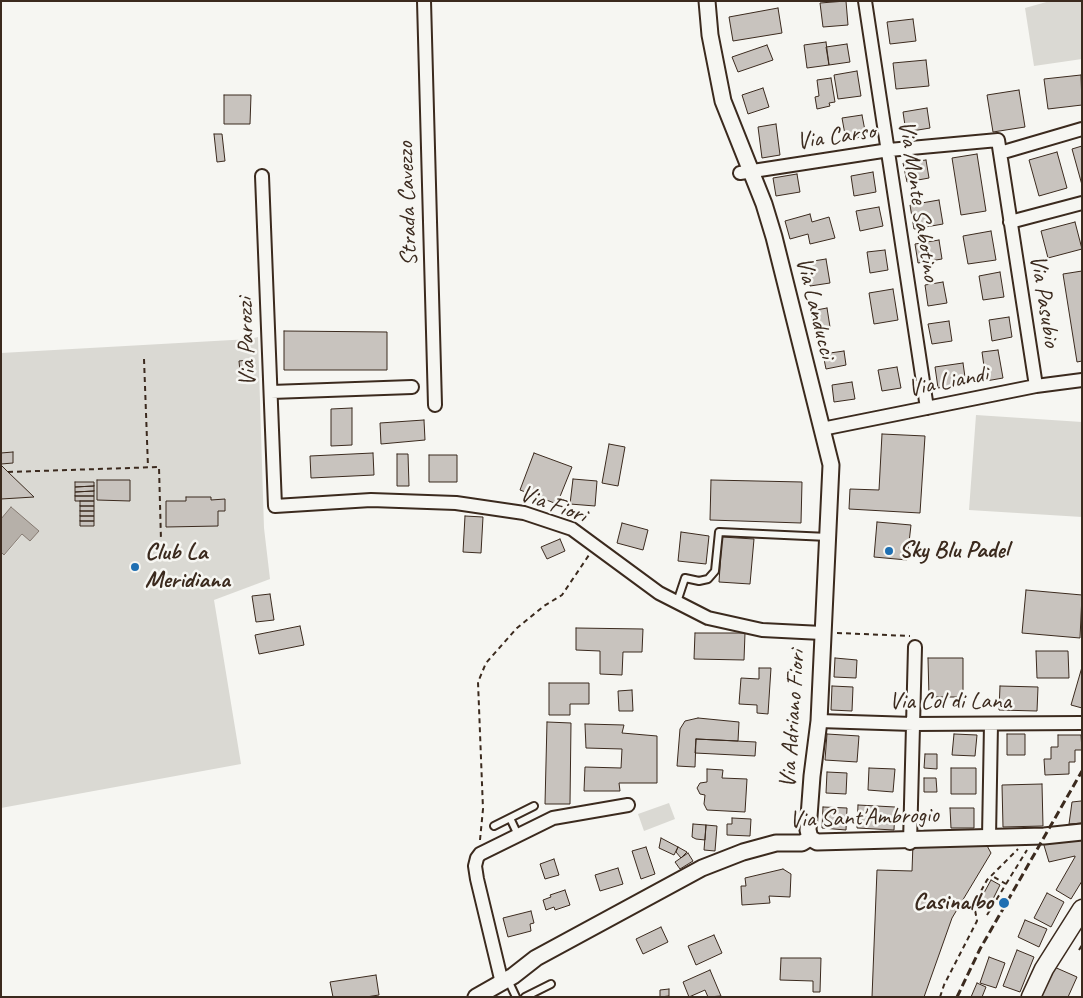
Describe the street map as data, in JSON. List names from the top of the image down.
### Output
{
  "streets": {
    "street": [
      "Via Carso",
      "Via Monte Sabotino",
      "Strada Cavezzo",
      "Via Pasubio",
      "Via Landucci",
      "Via Parozzi",
      "Via Liandi",
      "Via Fiori",
      "Via Col di Lana",
      "Via Adriano Fiori",
      "Via Sant'Ambrogio"
    ]
  },
  "crossings": [
    ["Via Carso", "Via Monte Sabotino"],
    ["Via Carso", "Via Pasubio"],
    ["Via Carso", "Via Landucci"],
    ["Via Monte Sabotino", "Via Liandi"],
    ["Via Pasubio", "Via Liandi"],
    ["Via Landucci", "Via Liandi"],
    ["Via Landucci", "Via Fiori"],
    ["Via Landucci", "Via Adriano Fiori"],
    ["Via Parozzi", "Via Fiori"],
    ["Via Fiori", "Via Adriano Fiori"],
    ["Via Col di Lana", "Via Adriano Fiori"],
    ["Via Adriano Fiori", "Via Sant'Ambrogio"]
  ],
  "places": ["Sky Blu Padel", "Club La Meridiana", "Casinalbo"]
}
